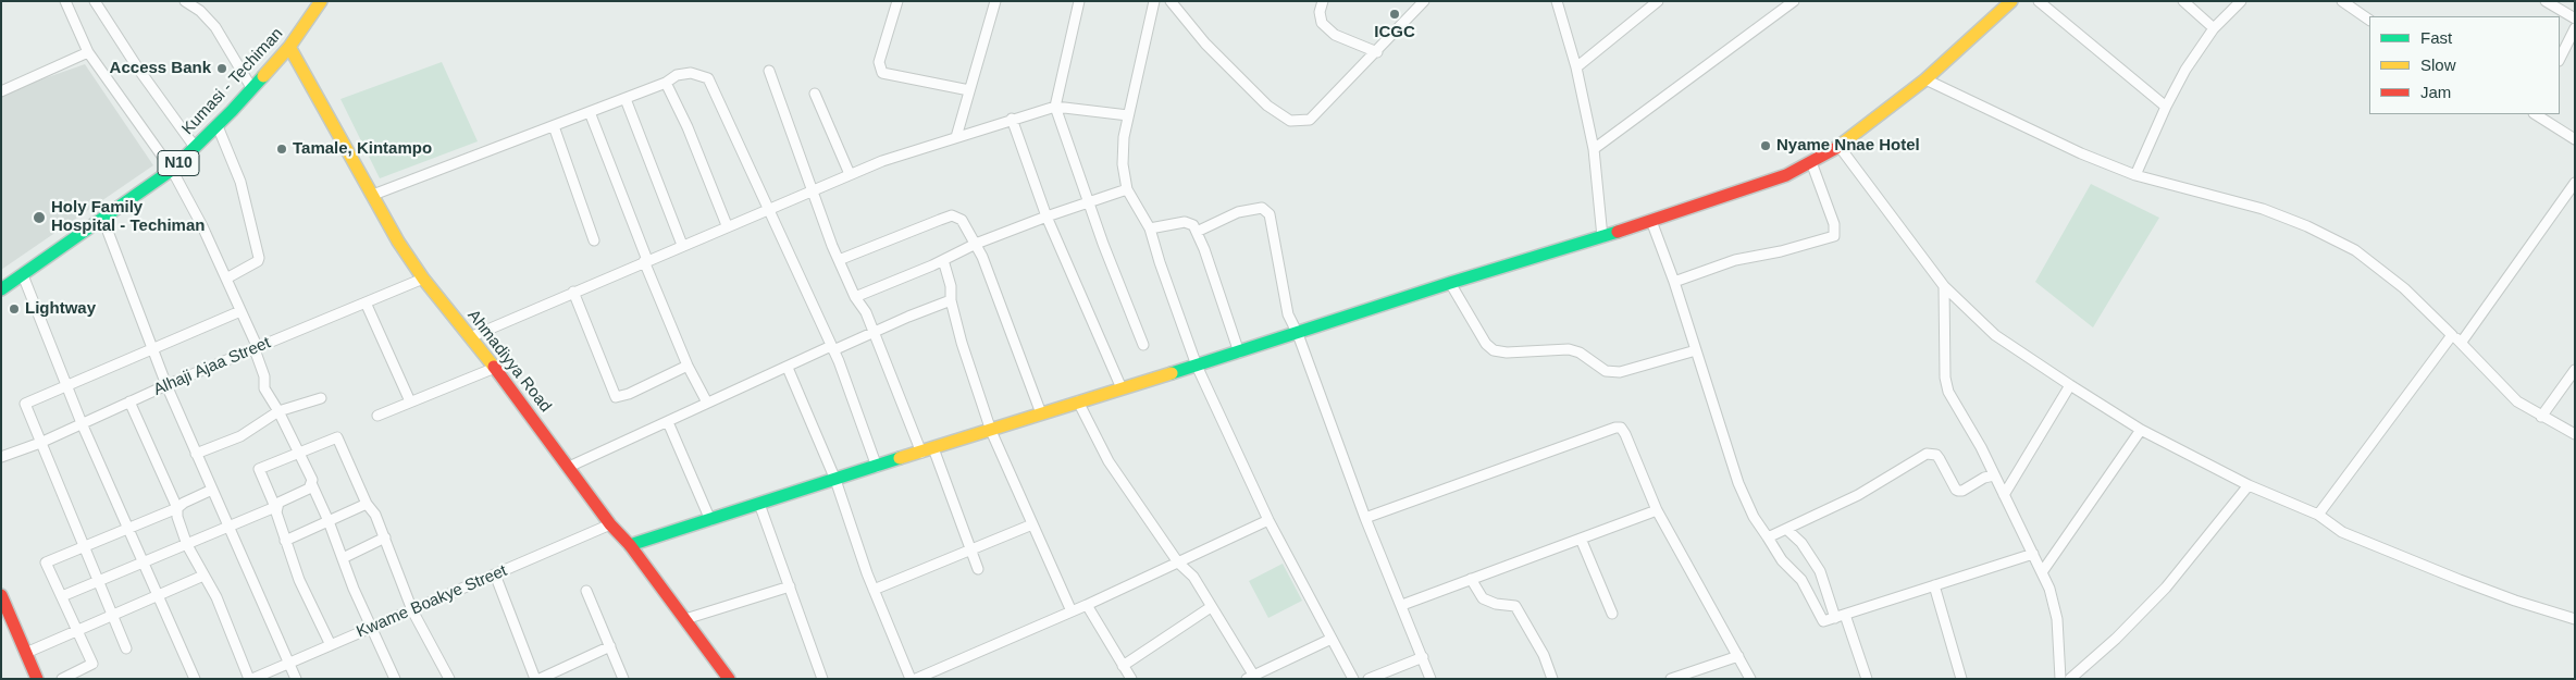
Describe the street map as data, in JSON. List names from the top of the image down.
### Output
{
  "streets": {
    "main road": ["Kumasi - Techiman", "N10", "Ahmadiyya Road"],
    "street": ["Alhaji Ajaa Street", "Kwame Boakye Street"]
  },
  "crossings": [
    ["Kumasi - Techiman", "Ahmadiyya Road"],
    ["Ahmadiyya Road", "Alhaji Ajaa Street"],
    ["Ahmadiyya Road", "Kwame Boakye Street"]
  ],
  "places": [
    "ICGC",
    "Access Bank",
    "Nyame Nnae Hotel",
    "Tamale, Kintampo",
    "Holy Family Hospital - Techiman",
    "Lightway"
  ],
  "legend": ["Fast", "Slow", "Jam"]
}
